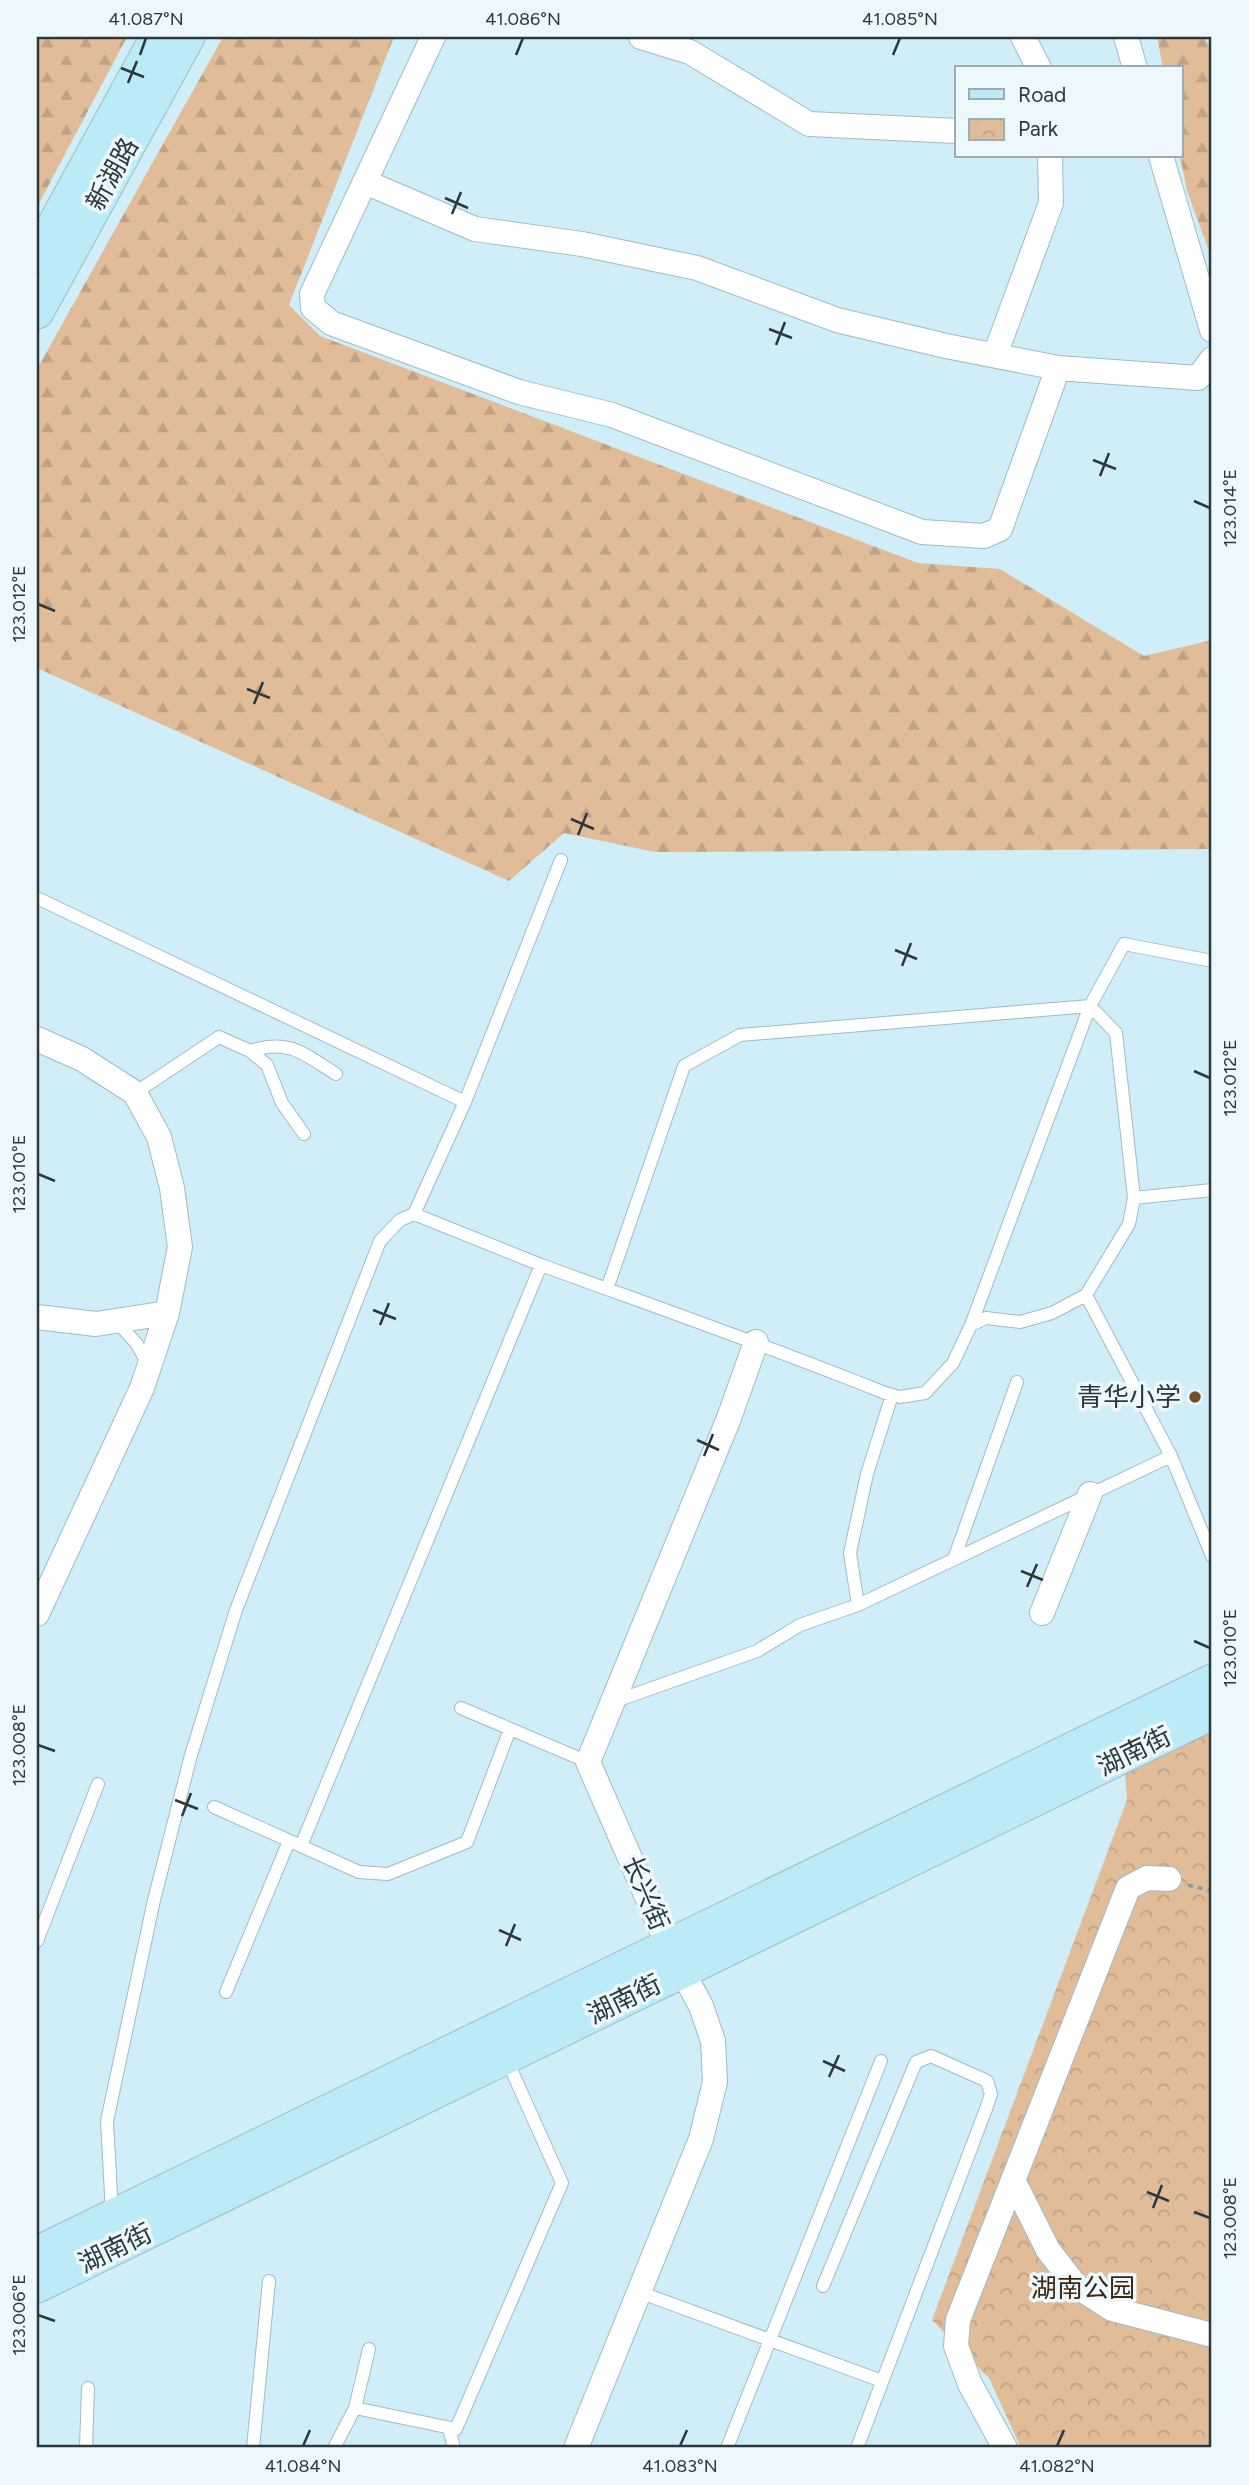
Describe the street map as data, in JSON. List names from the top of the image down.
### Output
{
  "streets": {
    "main road": ["新湖路", "湖南街"],
    "street": ["长兴街"]
  },
  "crossings": [
    ["湖南街", "长兴街"]
  ],
  "parks": ["湖南公园"],
  "places": ["青华小学"],
  "legend": ["Road", "Park"],
  "coordinates": [
    "41.087°N",
    "41.086°N",
    "41.085°N",
    "123.014°E",
    "123.012°E",
    "123.010°E",
    "123.008°E",
    "123.006°E",
    "41.084°N",
    "41.083°N",
    "41.082°N"
  ]
}
